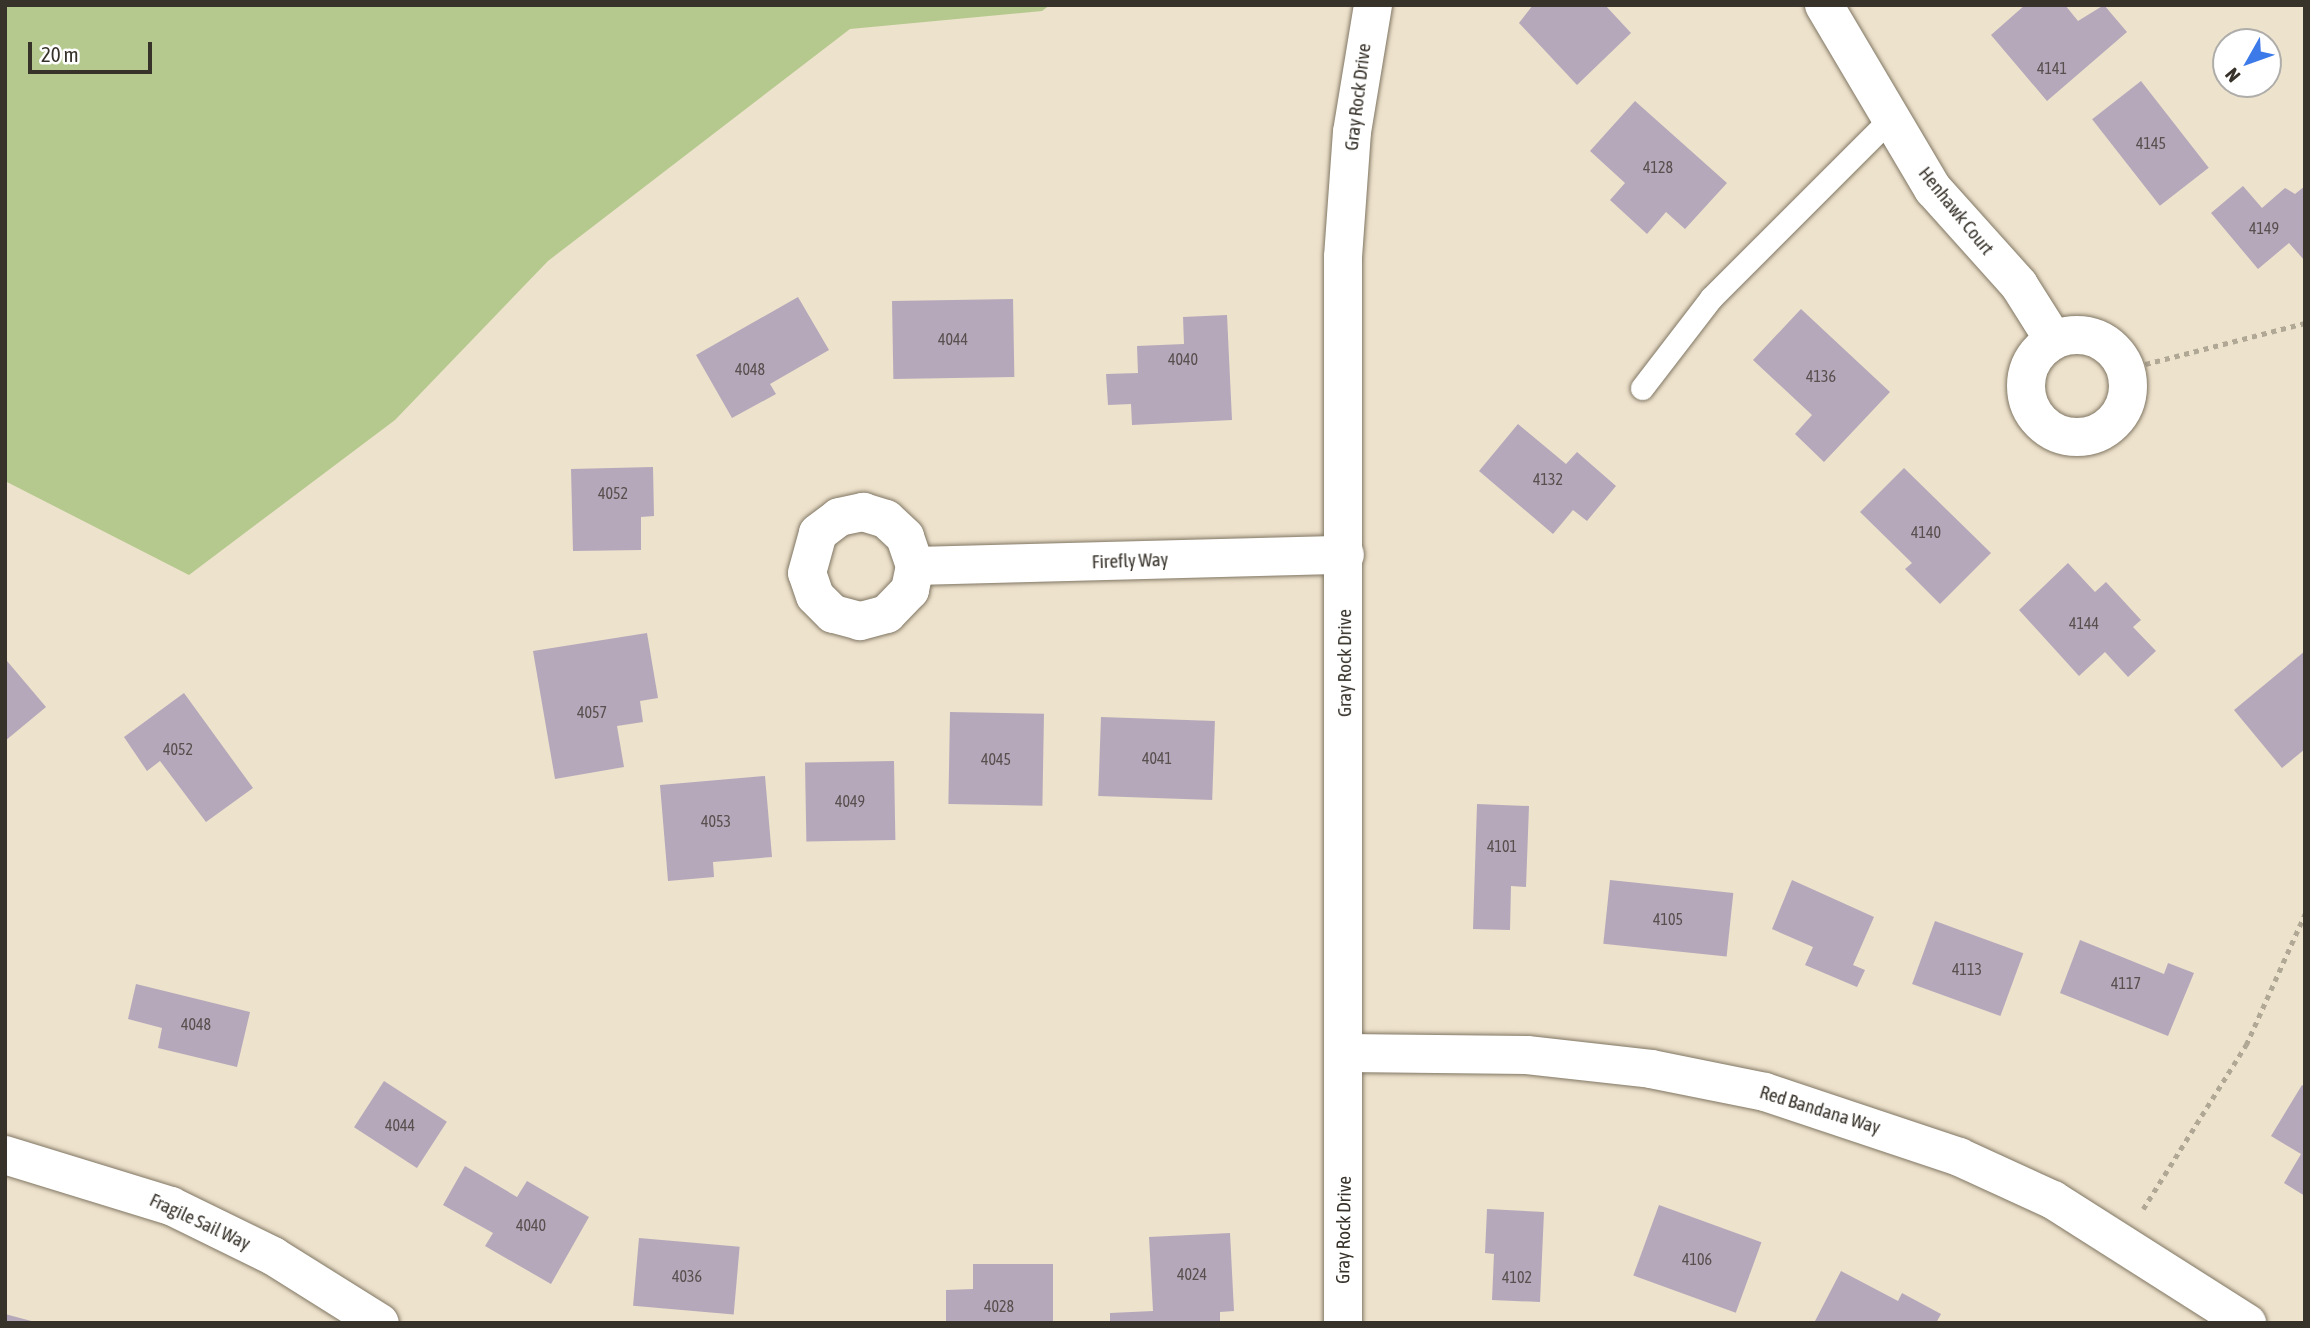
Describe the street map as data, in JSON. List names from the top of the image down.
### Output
{
  "streets": {
    "street": [
      "Gray Rock Drive",
      "Henhawk Court",
      "Firefly Way",
      "Red Bandana Way",
      "Fragile Sail Way"
    ]
  },
  "crossings": [
    ["Gray Rock Drive", "Firefly Way"],
    ["Gray Rock Drive", "Red Bandana Way"]
  ],
  "house_numbers": [
    "4141",
    "4145",
    "4128",
    "4149",
    "4044",
    "4040",
    "4048",
    "4136",
    "4132",
    "4052",
    "4140",
    "4144",
    "4057",
    "4052",
    "4041",
    "4045",
    "4049",
    "4053",
    "4101",
    "4105",
    "4113",
    "4117",
    "4048",
    "4044",
    "4040",
    "4106",
    "4024",
    "4036",
    "4102",
    "4028"
  ],
  "scale_bar": "20 m",
  "north": "bottom left"
}
